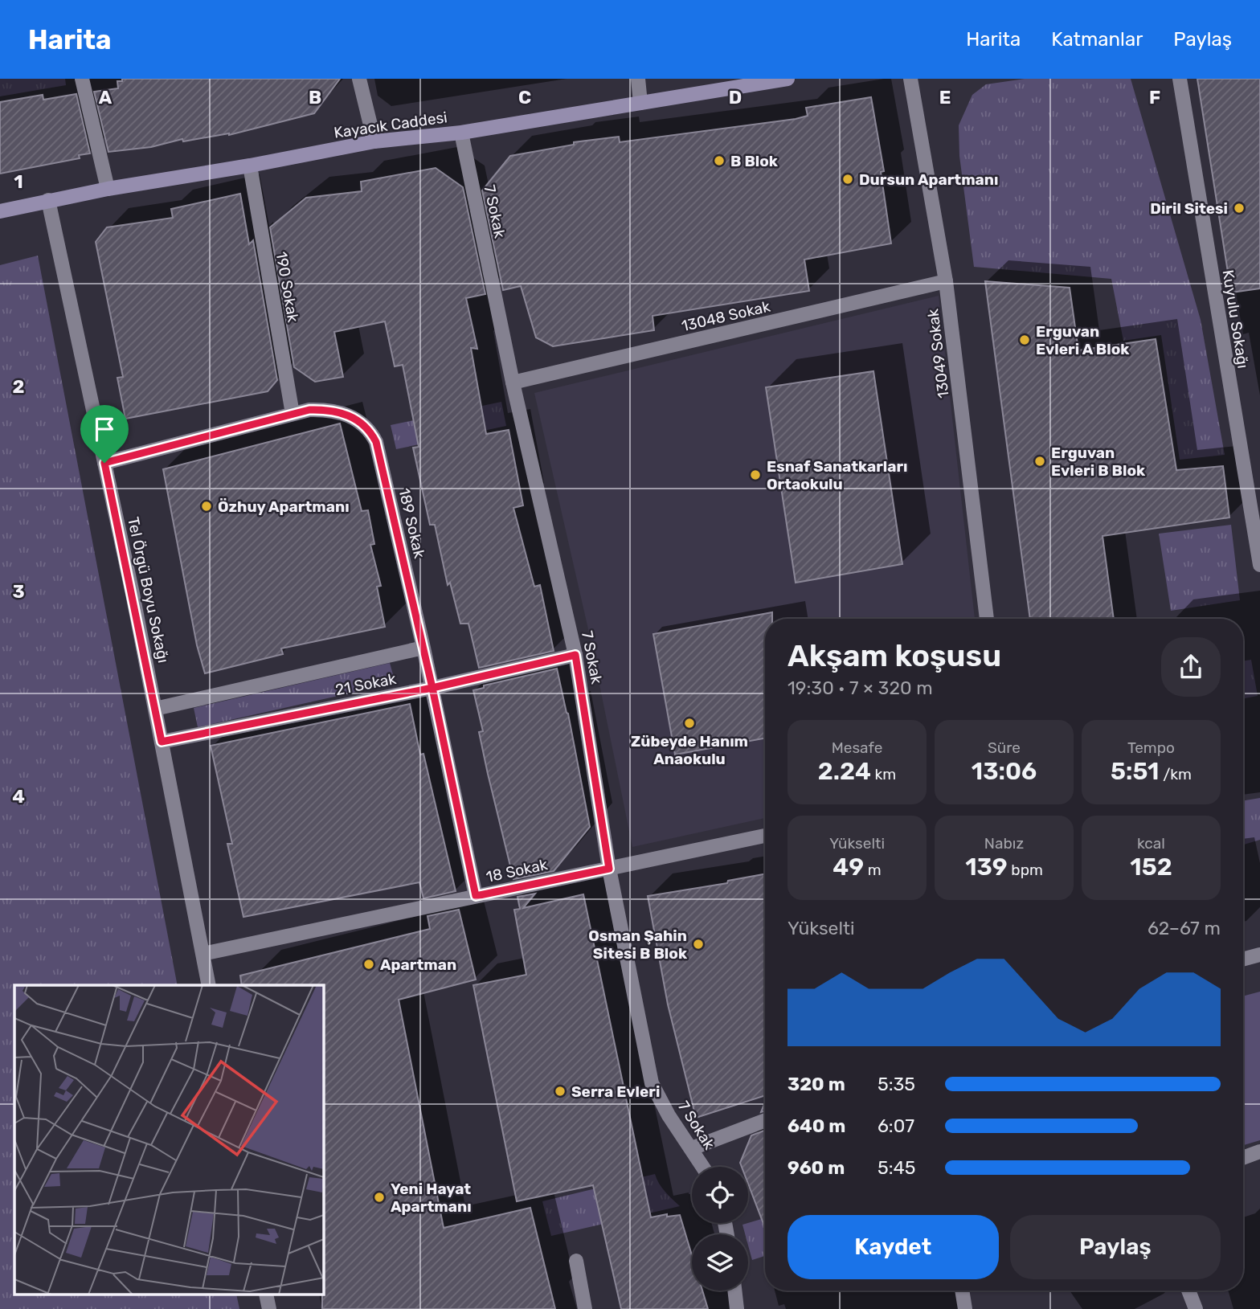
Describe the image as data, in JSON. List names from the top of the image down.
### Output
{
  "streets": {
    "main road": ["Kayacık Caddesi"],
    "street": [
      "7 Sokak",
      "190 Sokak",
      "13048 Sokak",
      "Kuyulu Sokağı",
      "13049 Sokak",
      "189 Sokak",
      "Tel Örgü Boyu Sokağı",
      "21 Sokak",
      "18 Sokak"
    ]
  },
  "crossings": [
    ["Kayacık Caddesi", "7 Sokak"],
    ["Kayacık Caddesi", "190 Sokak"],
    ["Kayacık Caddesi", "Tel Örgü Boyu Sokağı"],
    ["7 Sokak", "13048 Sokak"],
    ["7 Sokak", "21 Sokak"],
    ["7 Sokak", "18 Sokak"],
    ["190 Sokak", "189 Sokak"],
    ["13048 Sokak", "13049 Sokak"],
    ["189 Sokak", "Tel Örgü Boyu Sokağı"],
    ["189 Sokak", "21 Sokak"],
    ["189 Sokak", "18 Sokak"],
    ["Tel Örgü Boyu Sokağı", "21 Sokak"],
    ["Tel Örgü Boyu Sokağı", "18 Sokak"]
  ],
  "places": [
    "B Blok",
    "Dursun Apartmanı",
    "Diril Sitesi",
    "Erguvan Evleri A Blok",
    "Erguvan Evleri B Blok",
    "Esnaf Sanatkarları Ortaokulu",
    "Özhuy Apartmanı",
    "Zübeyde Hanım Anaokulu",
    "Osman Şahin Sitesi B Blok",
    "Apartman",
    "Serra Evleri",
    "Yeni Hayat Apartmanı"
  ],
  "page": {
    "header": "Harita",
    "nav": ["Harita", "Katmanlar", "Paylaş"],
    "heading": ["Akşam koşusu", "19:30 · 7 × 320 m"],
    "stats": [
      ["Mesafe", "2.24 km"],
      ["Süre", "13:06"],
      ["Tempo", "5:51 /km"],
      ["Yükselti", "49 m"],
      ["Nabız", "139 bpm"],
      ["kcal", "152"]
    ],
    "chart": ["Yükselti", "62–67 m"],
    "list": [
      {
        "name": "320 m",
        "note": "5:35"
      },
      {
        "name": "640 m",
        "note": "6:07"
      },
      {
        "name": "960 m",
        "note": "5:45"
      }
    ],
    "buttons": ["Kaydet", "Paylaş"]
  },
  "grid": {
    "columns": [
      "A",
      "B",
      "C",
      "D",
      "E",
      "F"
    ],
    "rows": [
      "1",
      "2",
      "3",
      "4"
    ]
  }
}
